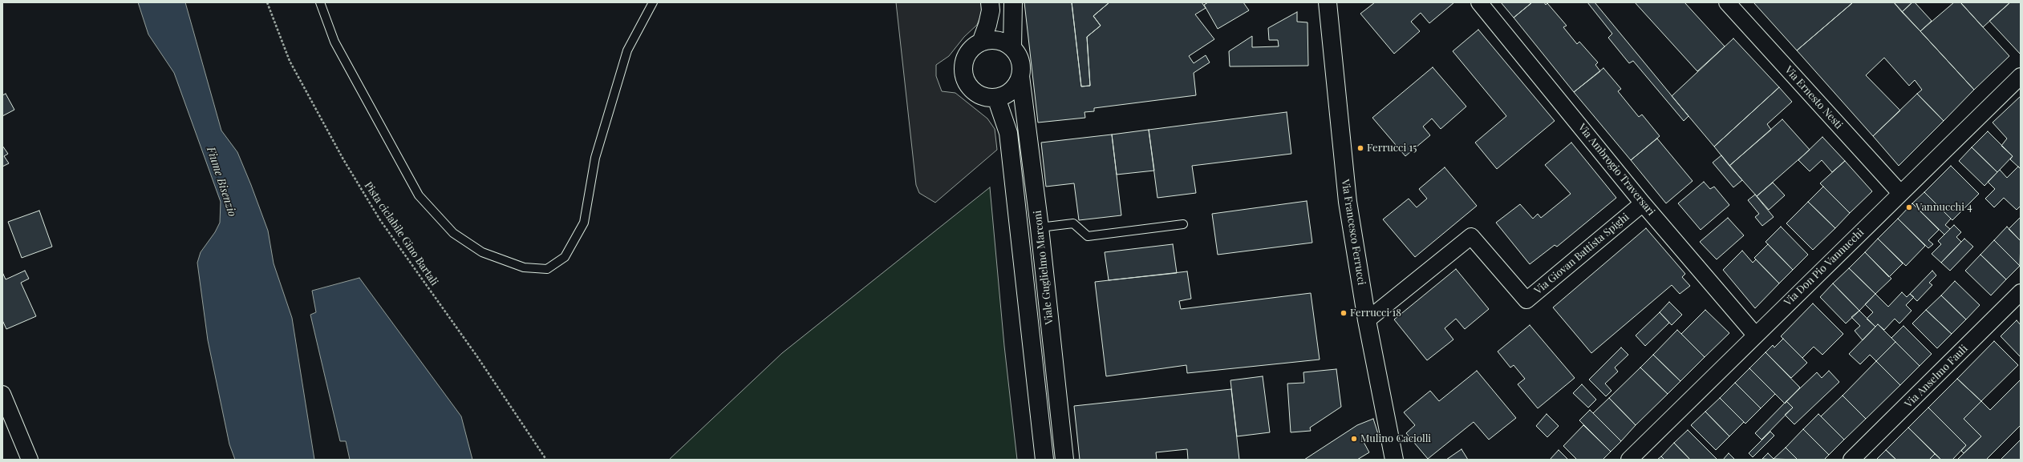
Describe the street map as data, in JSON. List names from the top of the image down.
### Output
{
  "streets": {
    "main road": ["Via Francesco Ferrucci", "Viale Guglielmo Marconi"],
    "street": [
      "Via Ernesto Nesti",
      "Via Ambrogio Traversari",
      "Via Giovan Battista Spighi",
      "Via Don Pio Vannucchi",
      "Via Anselmo Fauli"
    ],
    "path": ["Pista ciclabile Gino Bartali"]
  },
  "crossings": [
    ["Via Ernesto Nesti", "Via Don Pio Vannucchi"],
    ["Via Ambrogio Traversari", "Via Giovan Battista Spighi"],
    ["Via Ambrogio Traversari", "Via Don Pio Vannucchi"],
    ["Via Francesco Ferrucci", "Via Giovan Battista Spighi"]
  ],
  "water": ["Fiume Bisenzio"],
  "places": [
    "Ferrucci 15",
    "Vannucchi 4",
    "Ferrucci 18",
    "Mulino Caciolli"
  ]
}
